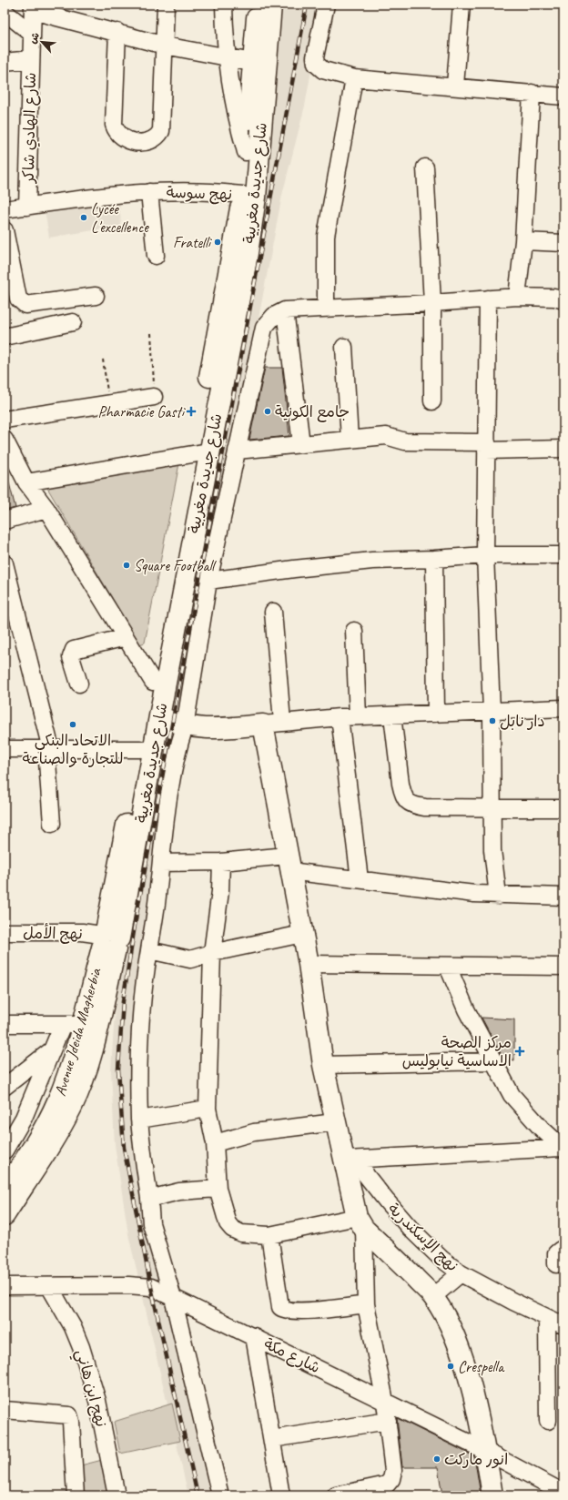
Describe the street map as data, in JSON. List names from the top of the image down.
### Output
{
  "streets": {
    "main road": ["شارع جديدة مغربية", "Avenue Jdeida Magherbia"],
    "street": [
      "شارع الهادي شاكر",
      "نهج سوسة",
      "نهج الأمل",
      "نهج الإسكندرية",
      "شارع مكة",
      "نهج ابن هاني"
    ]
  },
  "crossings": [
    ["شارع الهادي شاكر", "نهج سوسة"],
    ["شارع جديدة مغربية", "نهج سوسة"],
    ["شارع جديدة مغربية", "نهج الأمل"],
    ["شارع جديدة مغربية", "Avenue Jdeida Magherbia"],
    ["نهج الأمل", "Avenue Jdeida Magherbia"],
    ["شارع مكة", "نهج ابن هاني"]
  ],
  "places": {
    "other": [
      "Lycée L'excellence",
      "Fratelli",
      "جامع الكونية",
      "Square Football",
      "دار نابل",
      "الاتحاد البنكي للتجارة والصناعة",
      "Crespella",
      "انور ماركت"
    ],
    "health": ["Pharmacie Gasti", "مركز الصحة الاساسية نيابوليس"]
  },
  "north": "top left"
}
